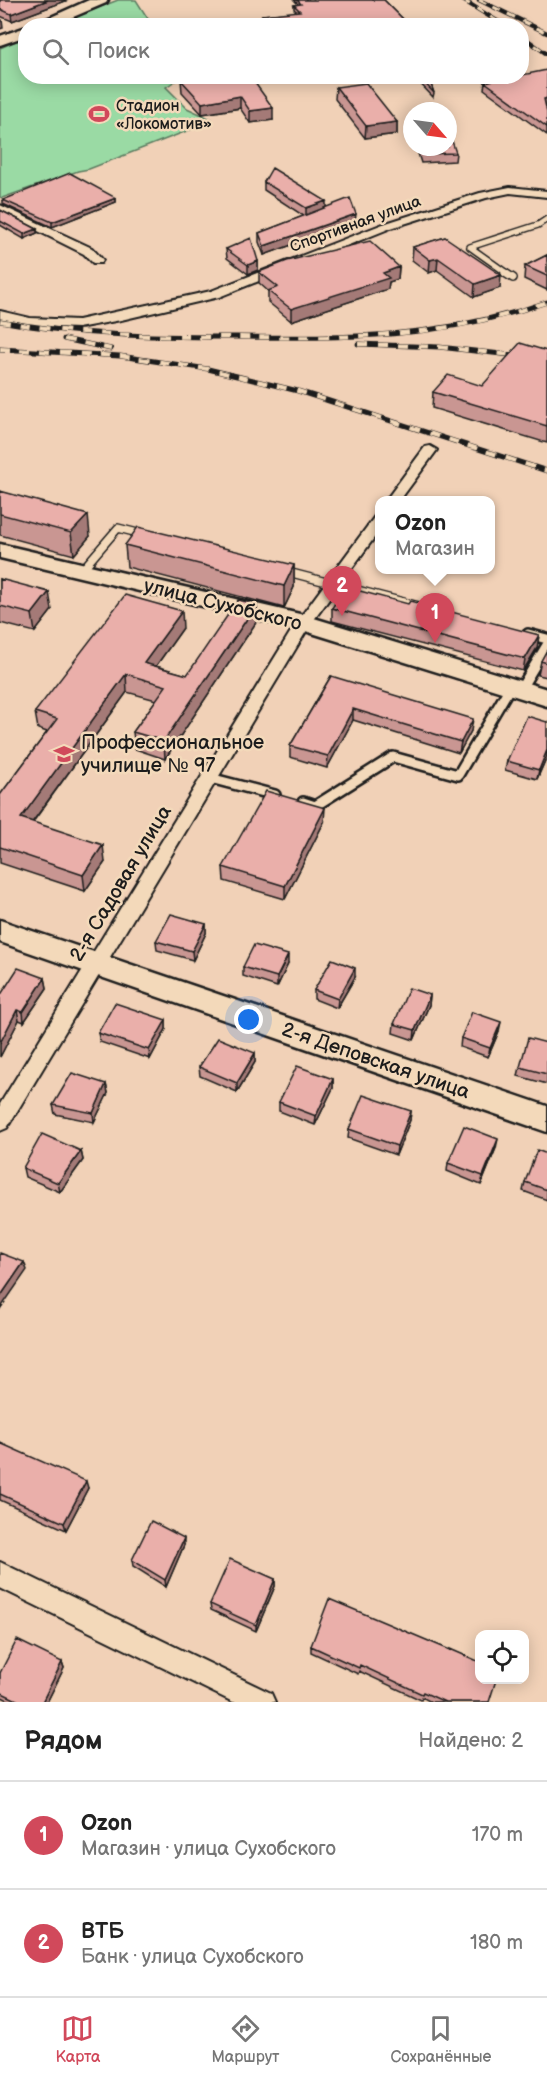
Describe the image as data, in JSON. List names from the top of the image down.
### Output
{
  "streets": {
    "street": [
      "Спортивная улица",
      "улица Сухобского",
      "2-я Садовая улица",
      "2-я Деповская улица"
    ]
  },
  "crossings": [
    ["улица Сухобского", "2-я Садовая улица"],
    ["2-я Садовая улица", "2-я Деповская улица"]
  ],
  "places": {
    "sports": ["Стадион «Локомотив»"],
    "school or university": ["Профессиональное училище № 97"]
  },
  "north": "bottom right",
  "page": {
    "search": "Поиск",
    "popup": ["Ozon", "Магазин"],
    "pins": ["2", "1"],
    "heading": ["Рядом", "Найдено: 2"],
    "list": [
      {
        "mark": "1",
        "name": "Ozon",
        "note": "Магазин · улица Сухобского",
        "value": "170 m"
      },
      {
        "mark": "2",
        "name": "ВТБ",
        "note": "Банк · улица Сухобского",
        "value": "180 m"
      }
    ],
    "nav": ["Карта", "Маршрут", "Сохранённые"]
  }
}
